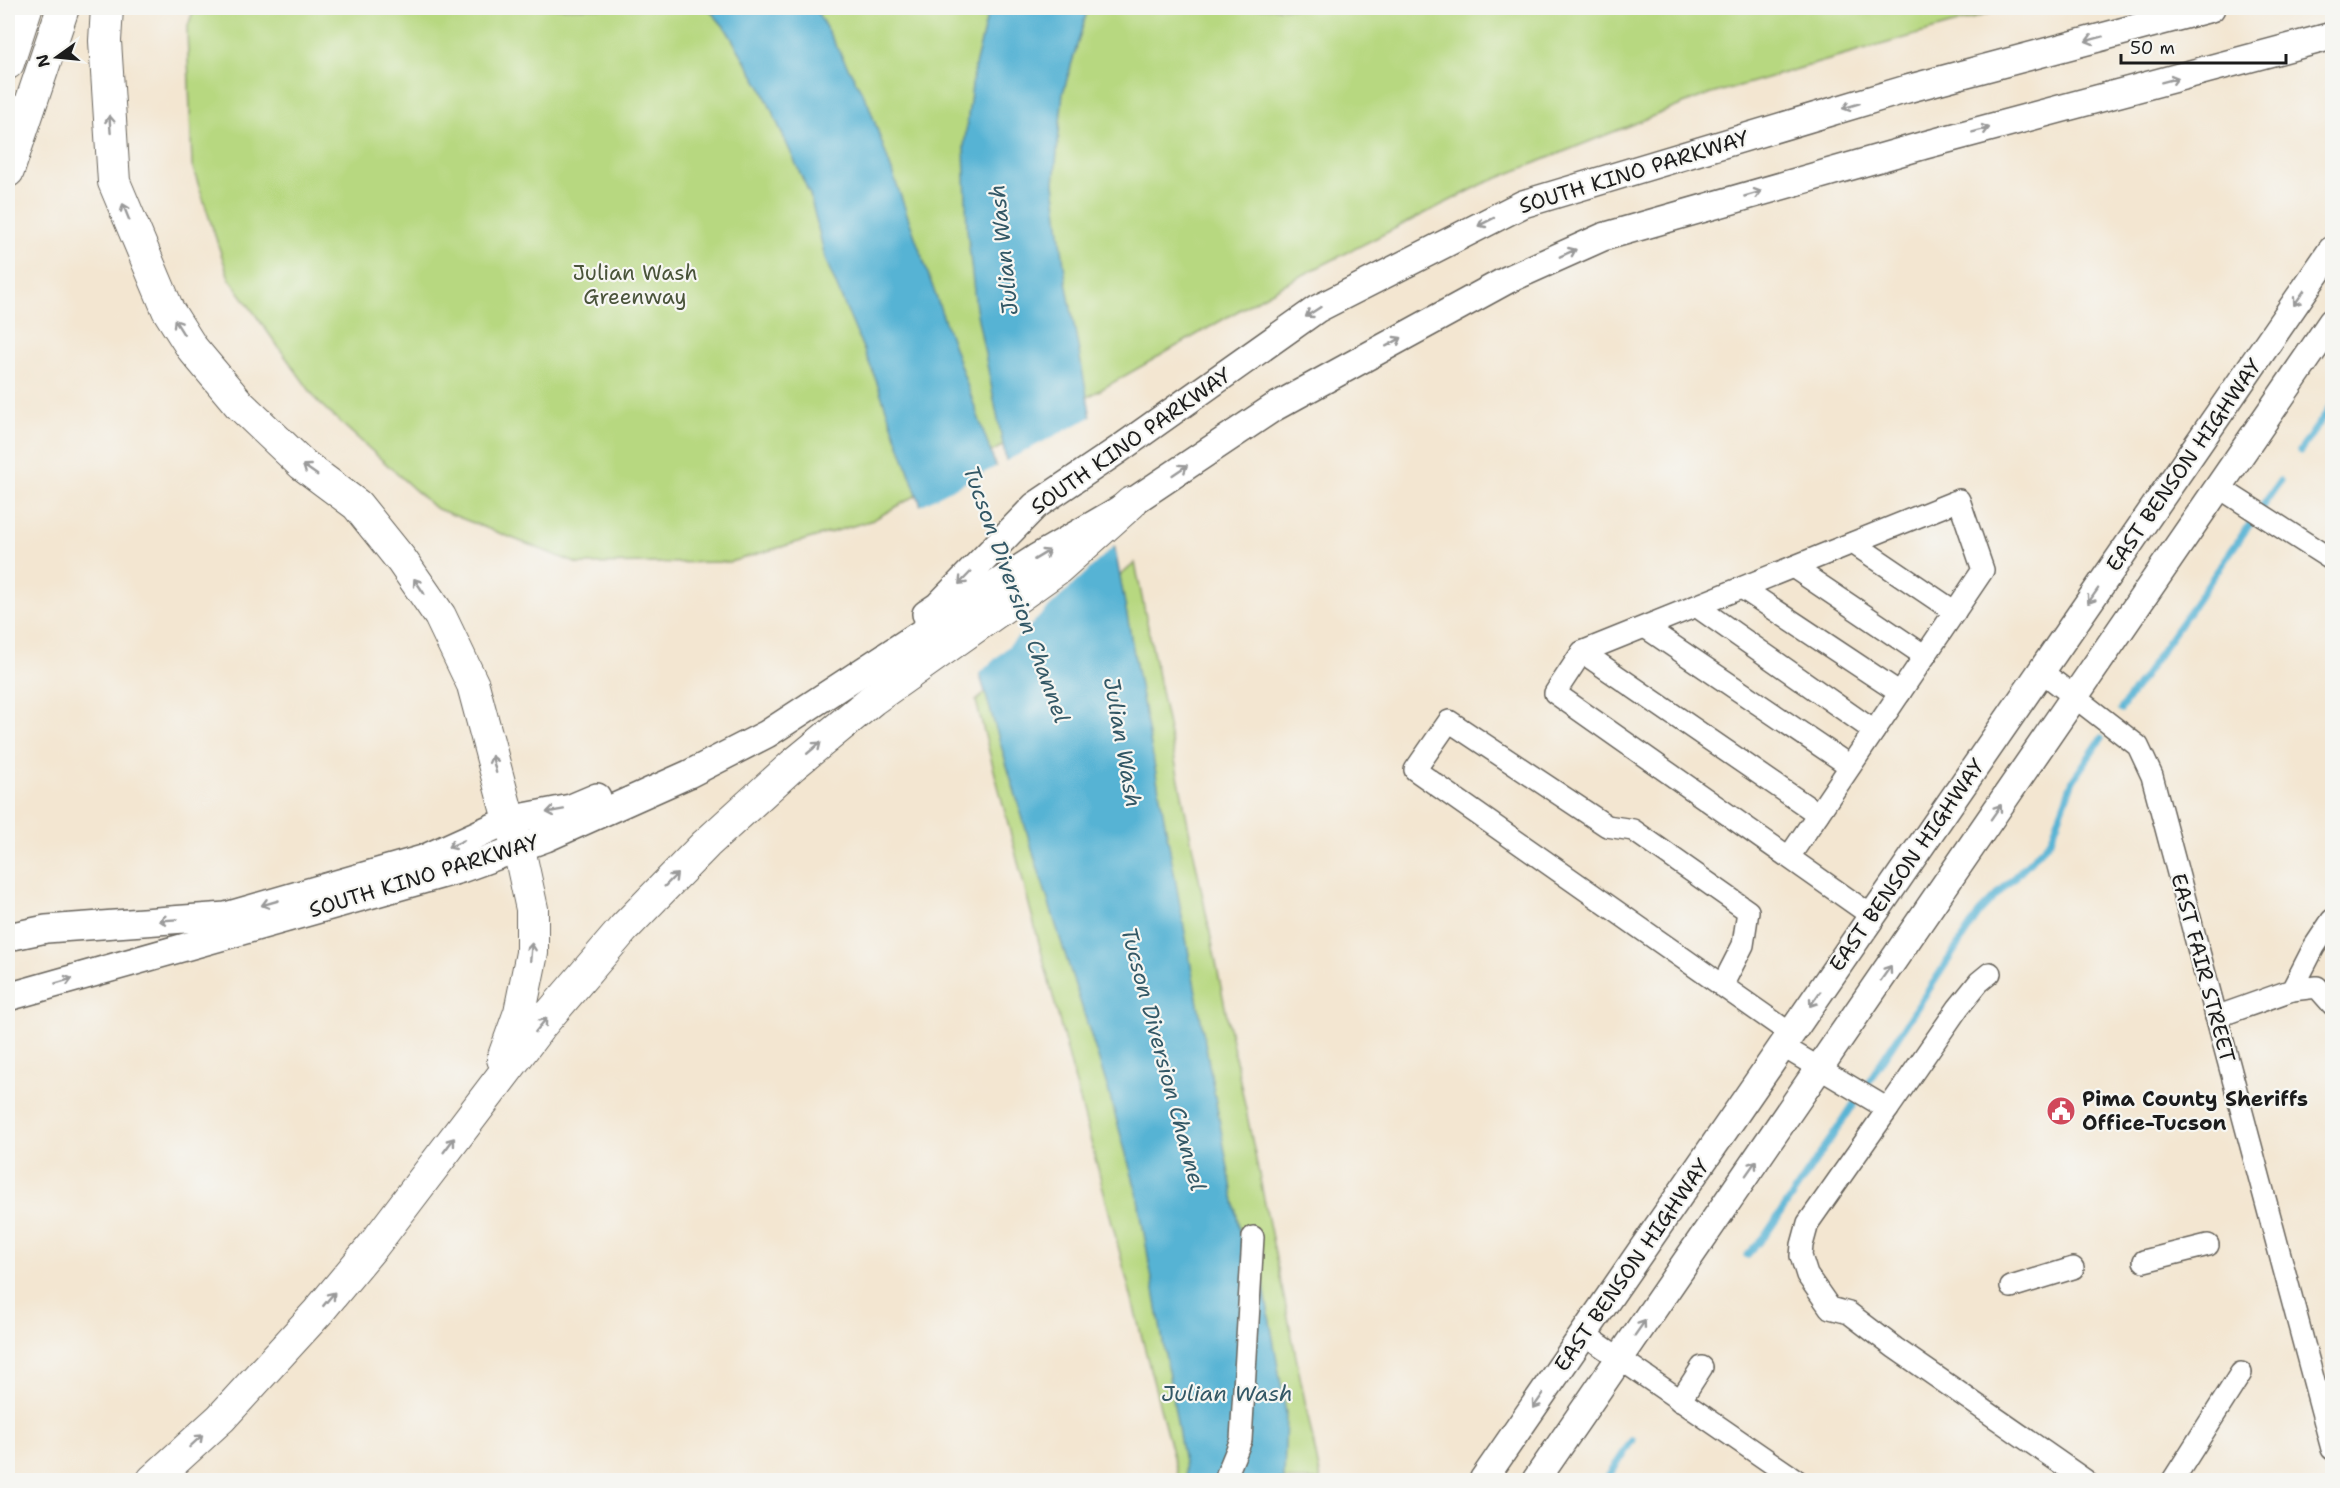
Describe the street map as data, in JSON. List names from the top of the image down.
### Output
{
  "streets": {
    "main road": ["SOUTH KINO PARKWAY", "EAST BENSON HIGHWAY"],
    "street": ["EAST FAIR STREET"]
  },
  "crossings": [
    ["EAST BENSON HIGHWAY", "EAST FAIR STREET"]
  ],
  "water": ["Julian Wash", "Tucson Diversion Channel"],
  "parks": ["Julian Wash Greenway"],
  "places": {
    "public building": ["Pima County Sheriffs Office-Tucson"]
  },
  "scale_bar": "50 m",
  "north": "left"
}
